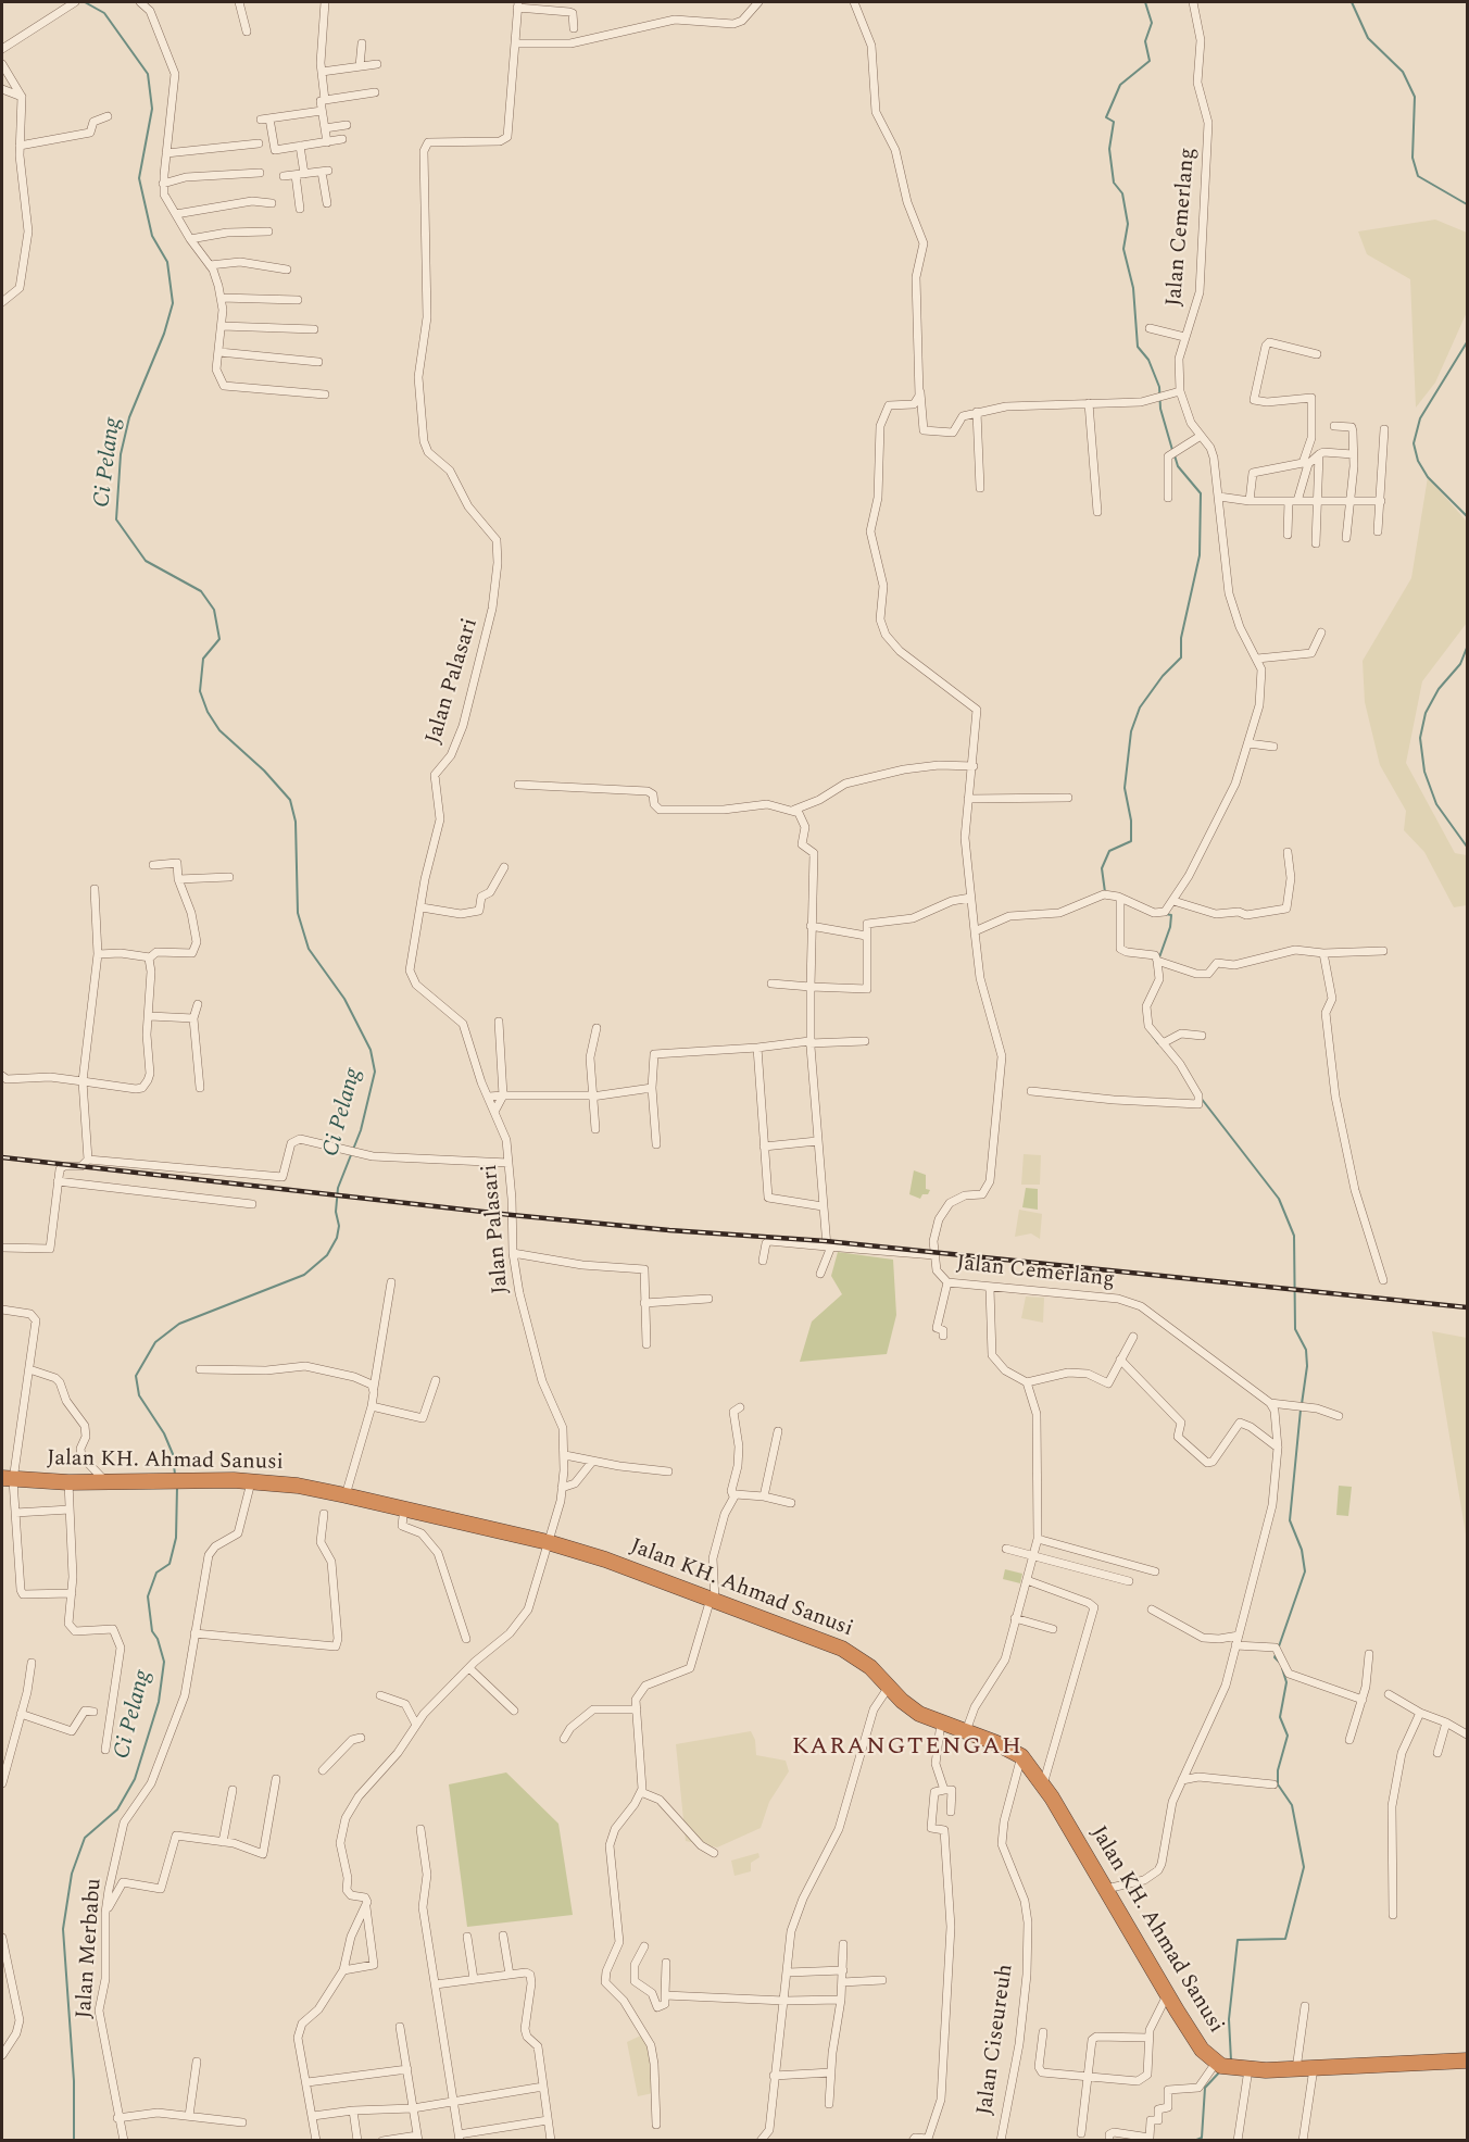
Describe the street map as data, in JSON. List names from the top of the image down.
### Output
{
  "streets": {
    "highway": ["Jalan KH. Ahmad Sanusi"],
    "street": [
      "Jalan Cemerlang",
      "Jalan Palasari",
      "Jalan Merbabu",
      "Jalan Ciseureuh"
    ]
  },
  "crossings": [
    ["Jalan Palasari", "Jalan KH. Ahmad Sanusi"],
    ["Jalan KH. Ahmad Sanusi", "Jalan Merbabu"],
    ["Jalan KH. Ahmad Sanusi", "Jalan Ciseureuh"]
  ],
  "districts": ["KARANGTENGAH"],
  "water": ["Ci Pelang"]
}
